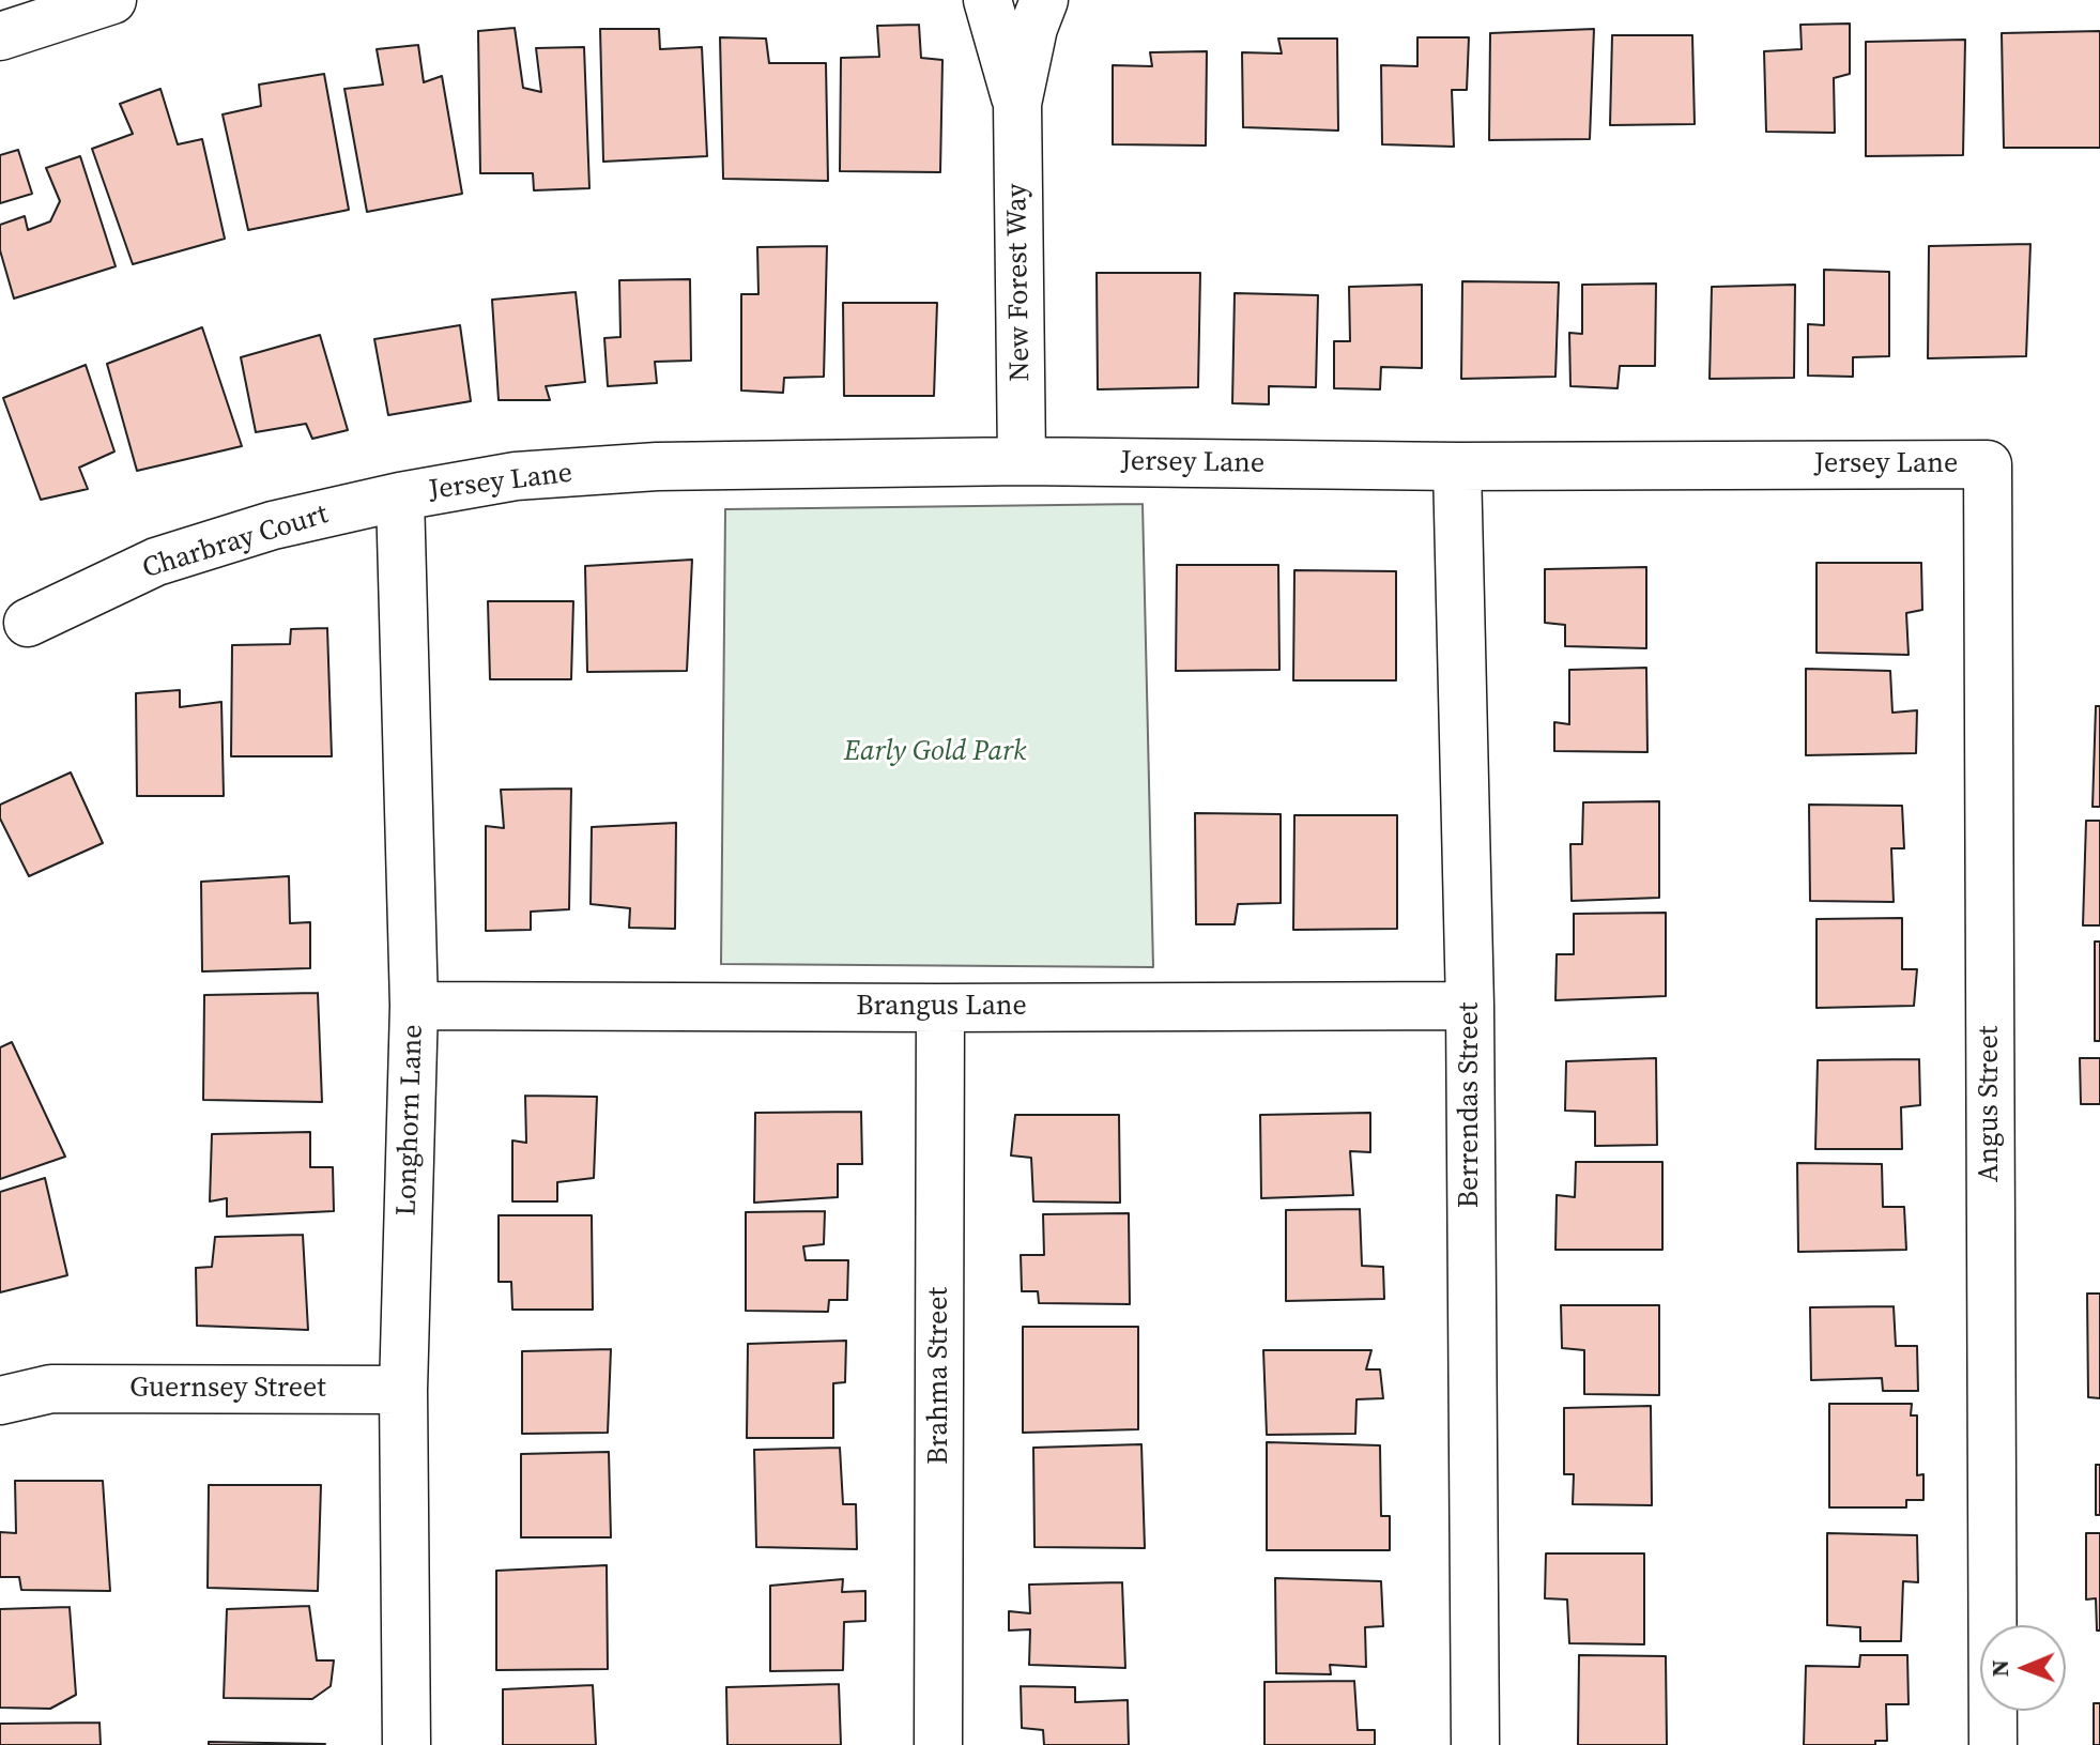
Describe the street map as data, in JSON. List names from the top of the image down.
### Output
{
  "streets": {
    "street": [
      "New Forest Way",
      "Jersey Lane",
      "Charbray Court",
      "Brangus Lane",
      "Angus Street",
      "Berrendas Street",
      "Longhorn Lane",
      "Brahma Street",
      "Guernsey Street"
    ]
  },
  "crossings": [
    ["New Forest Way", "Jersey Lane"],
    ["Jersey Lane", "Charbray Court"],
    ["Jersey Lane", "Angus Street"],
    ["Jersey Lane", "Berrendas Street"],
    ["Jersey Lane", "Longhorn Lane"],
    ["Charbray Court", "Longhorn Lane"],
    ["Brangus Lane", "Berrendas Street"],
    ["Brangus Lane", "Longhorn Lane"],
    ["Brangus Lane", "Brahma Street"],
    ["Longhorn Lane", "Guernsey Street"]
  ],
  "parks": ["Early Gold Park"],
  "north": "left"
}
